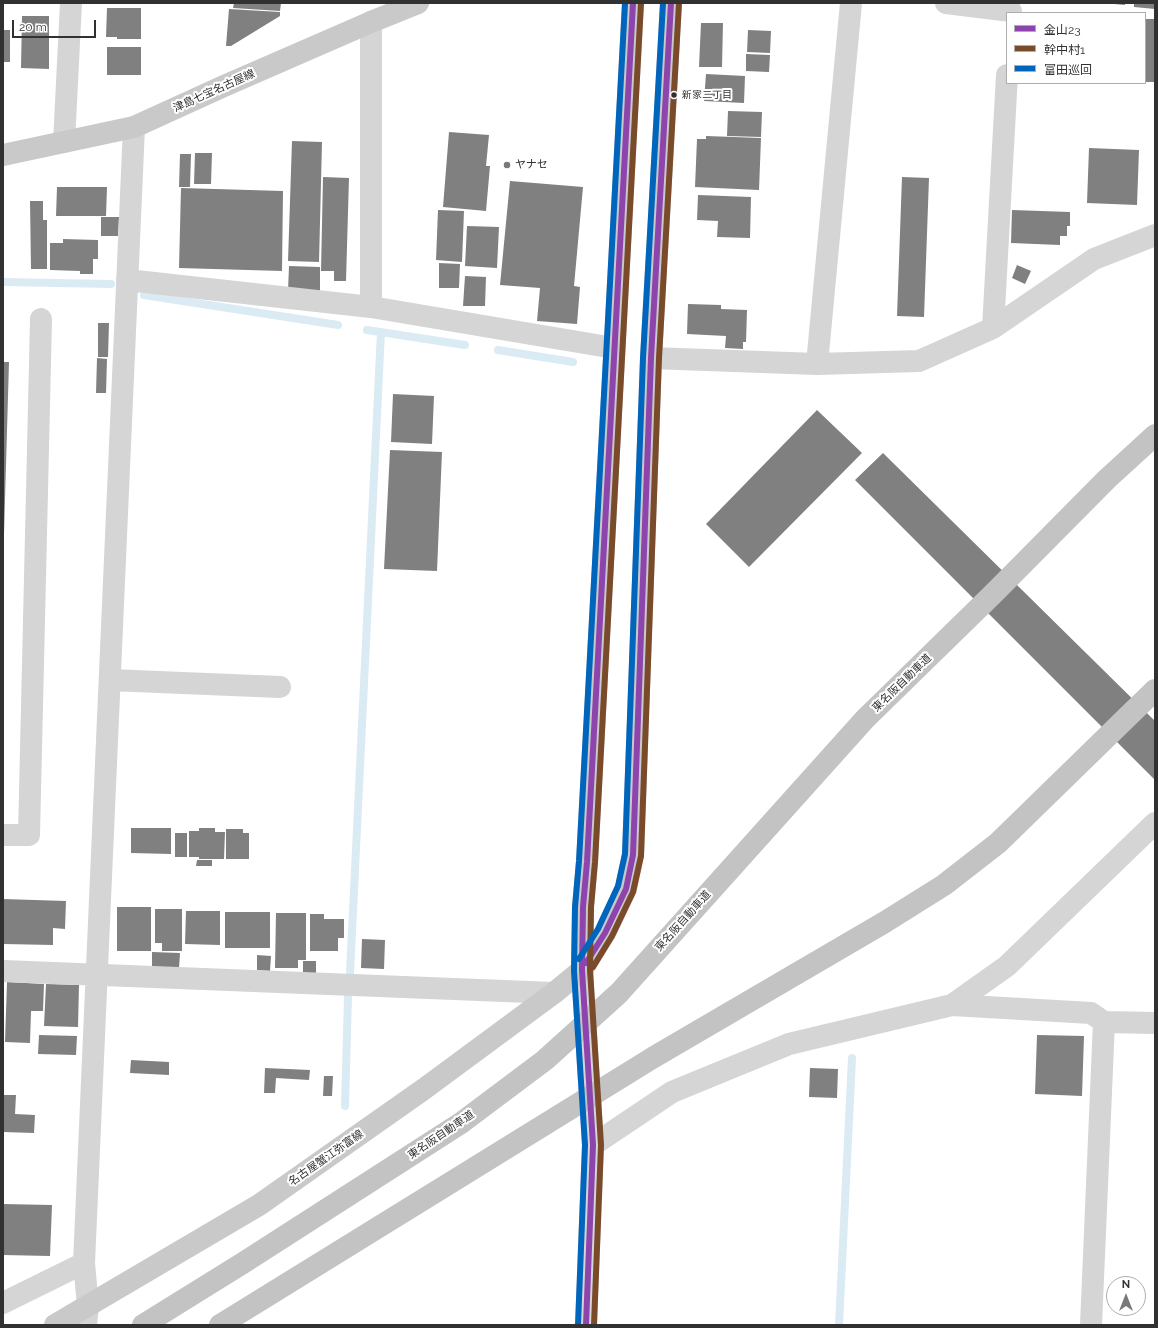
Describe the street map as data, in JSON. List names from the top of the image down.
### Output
{
  "streets": {
    "highway": ["東名阪自動車道"],
    "main road": ["津島七宝名古屋線", "名古屋蟹江弥富線"]
  },
  "places": ["新家二丁目", "ヤナセ"],
  "lines": ["transit line 金山23", "transit line 幹中村1", "transit line 富田巡回"],
  "legend": ["金山23", "幹中村1", "富田巡回"],
  "scale_bar": "20 m",
  "north": "top"
}
